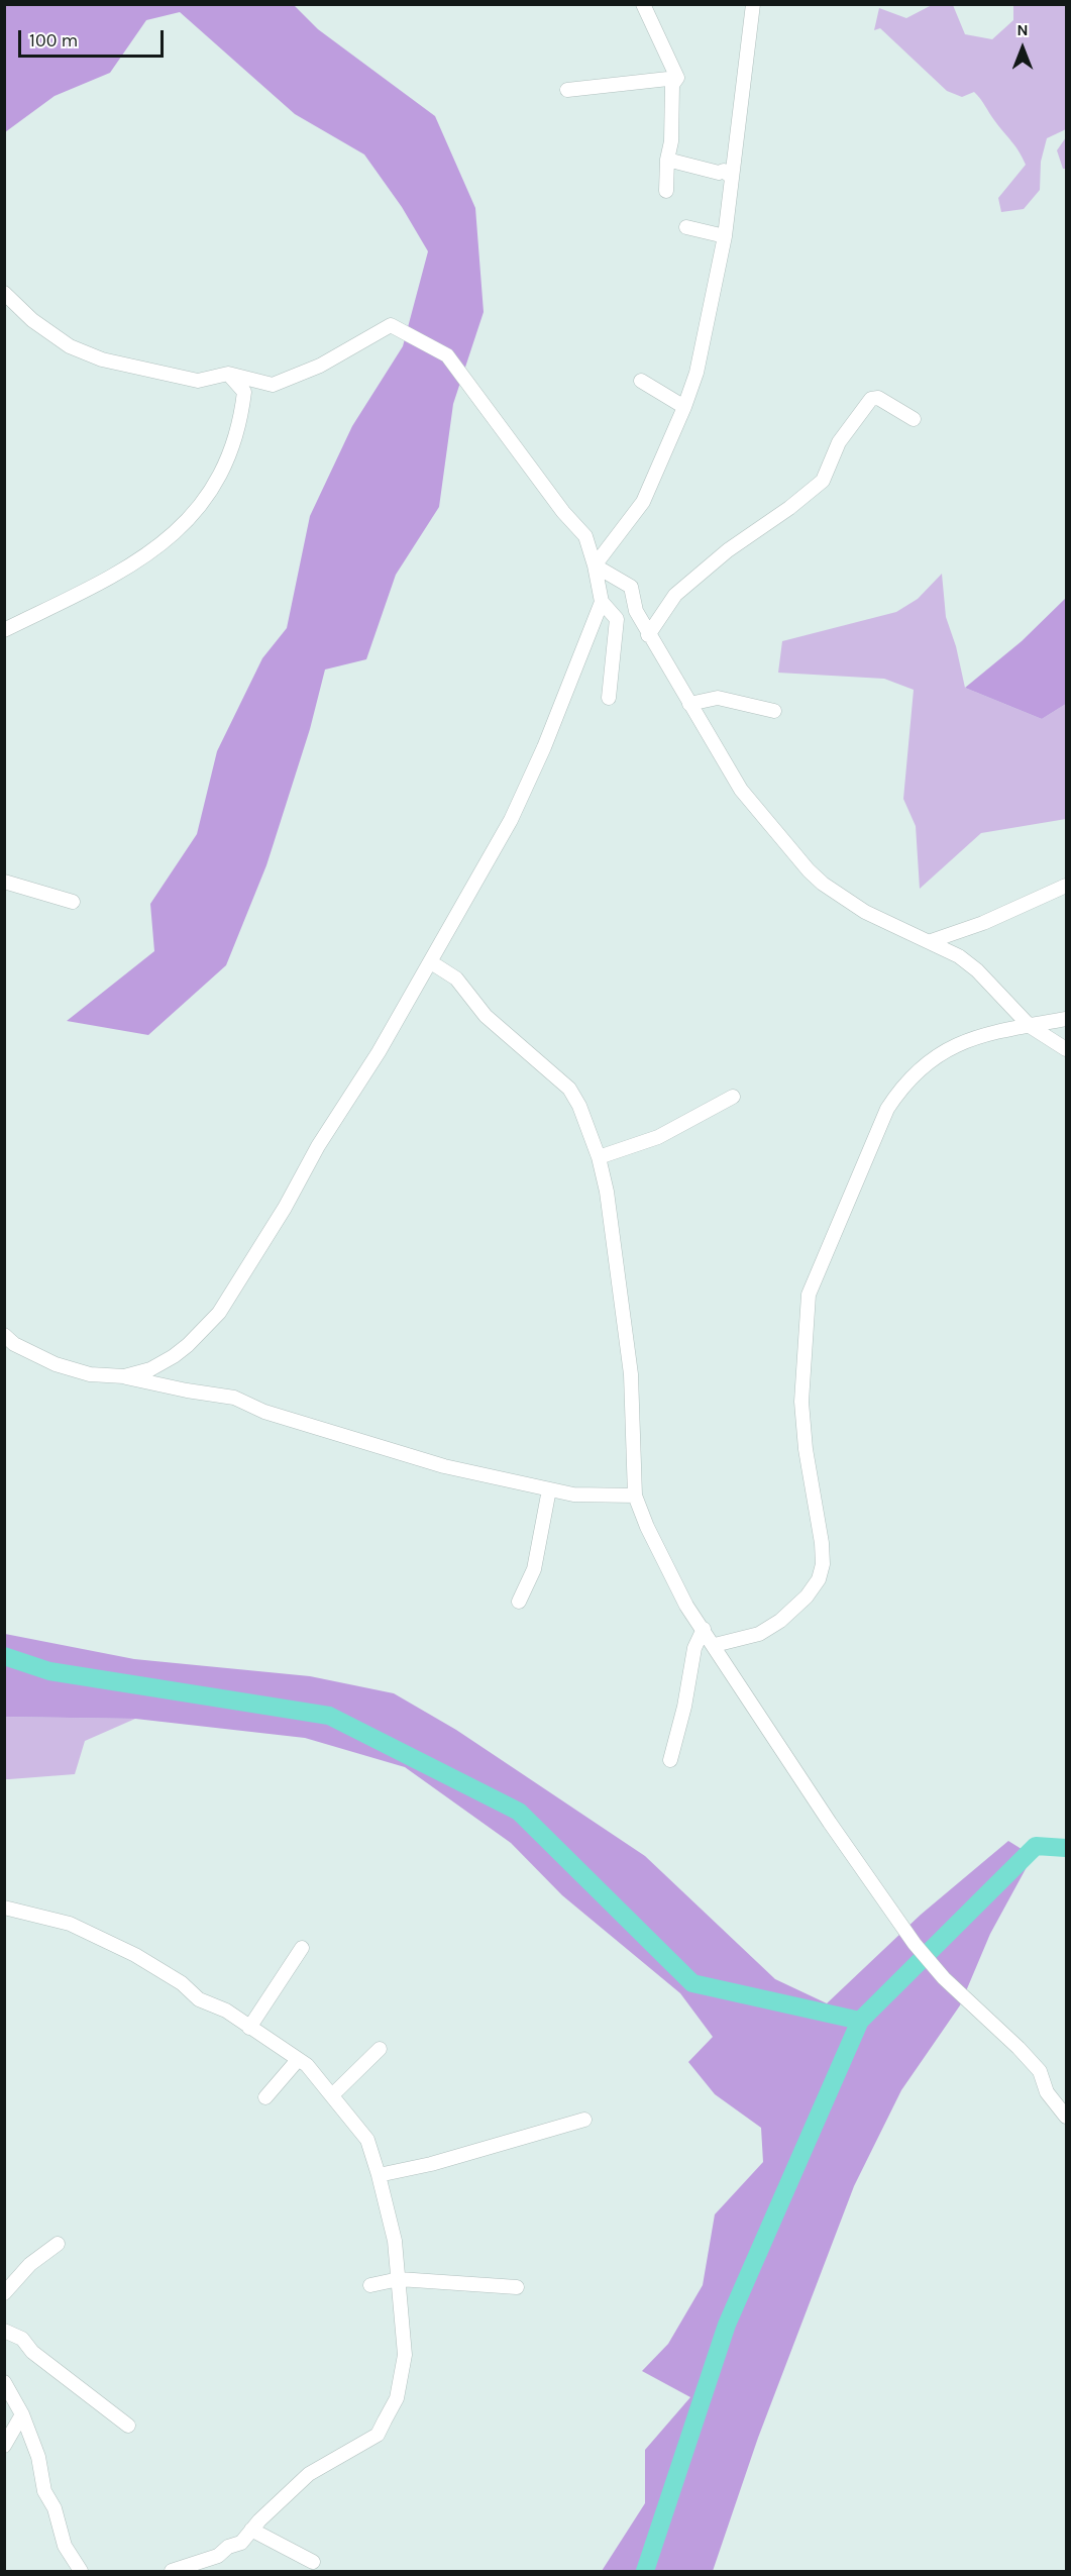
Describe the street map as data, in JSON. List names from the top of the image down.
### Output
{
  "scale_bar": "100 m",
  "north": "top"
}
